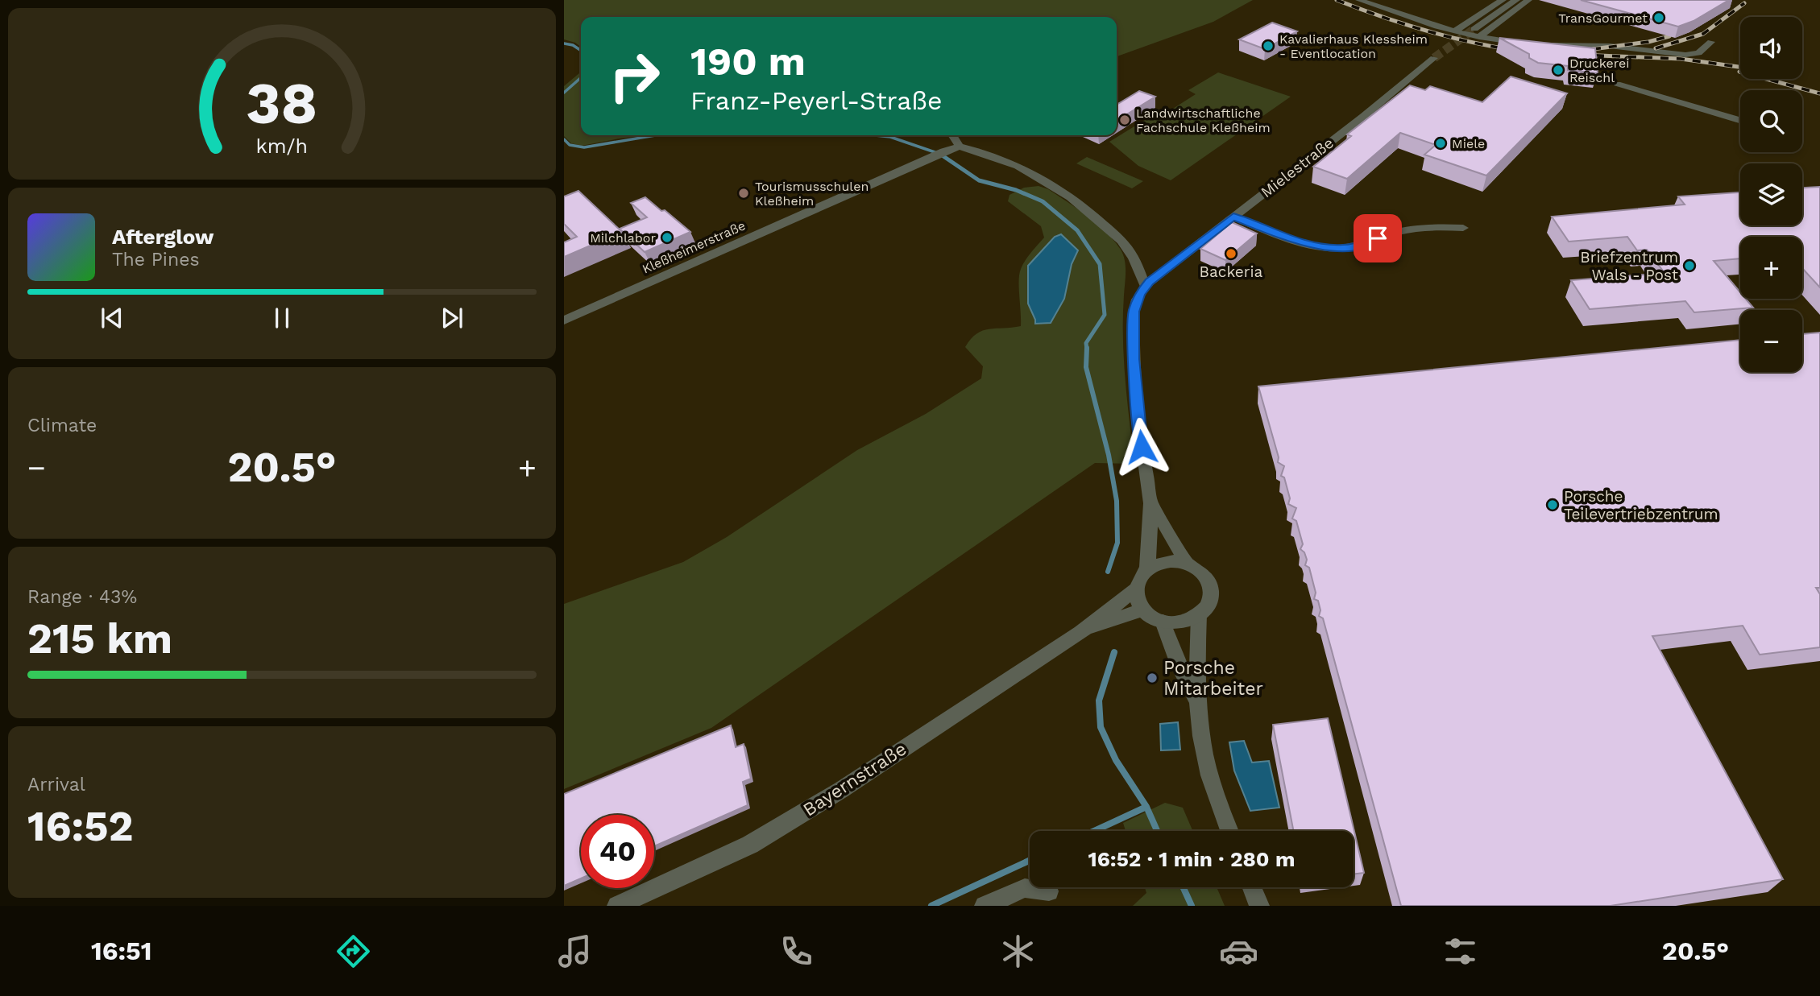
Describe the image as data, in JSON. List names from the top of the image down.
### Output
{
  "streets": {
    "street": ["Mielestraße", "Kleßheimerstraße", "Bayernstraße"]
  },
  "crossings": [
    ["Mielestraße", "Bayernstraße"]
  ],
  "places": [
    "TransGourmet",
    "Kavalierhaus Klessheim - Eventlocation",
    "Druckerei Reischl",
    "Landwirtschaftliche Fachschule Kleßheim",
    "Miele",
    "Tourismusschulen Kleßheim",
    "Milchlabor",
    "Backeria",
    "Briefzentrum Wals - Post",
    "Porsche Teilevertriebzentrum",
    "Porsche Mitarbeiter"
  ],
  "page": {
    "map_buttons": ["+", "−"],
    "turn": ["190 m", "Franz-Peyerl-Straße"],
    "song": ["Afterglow", "The Pines"],
    "tile": [
      "Climate",
      ["Range · 43%", "215 km"],
      ["Arrival", "16:52"]
    ],
    "heat": ["−", "20.5°", "+"],
    "limit": "40",
    "trip": "16:52 · 1 min · 280 m",
    "tabs": ["16:51", "20.5°"],
    "gauge": ["38", "km/h"]
  }
}
